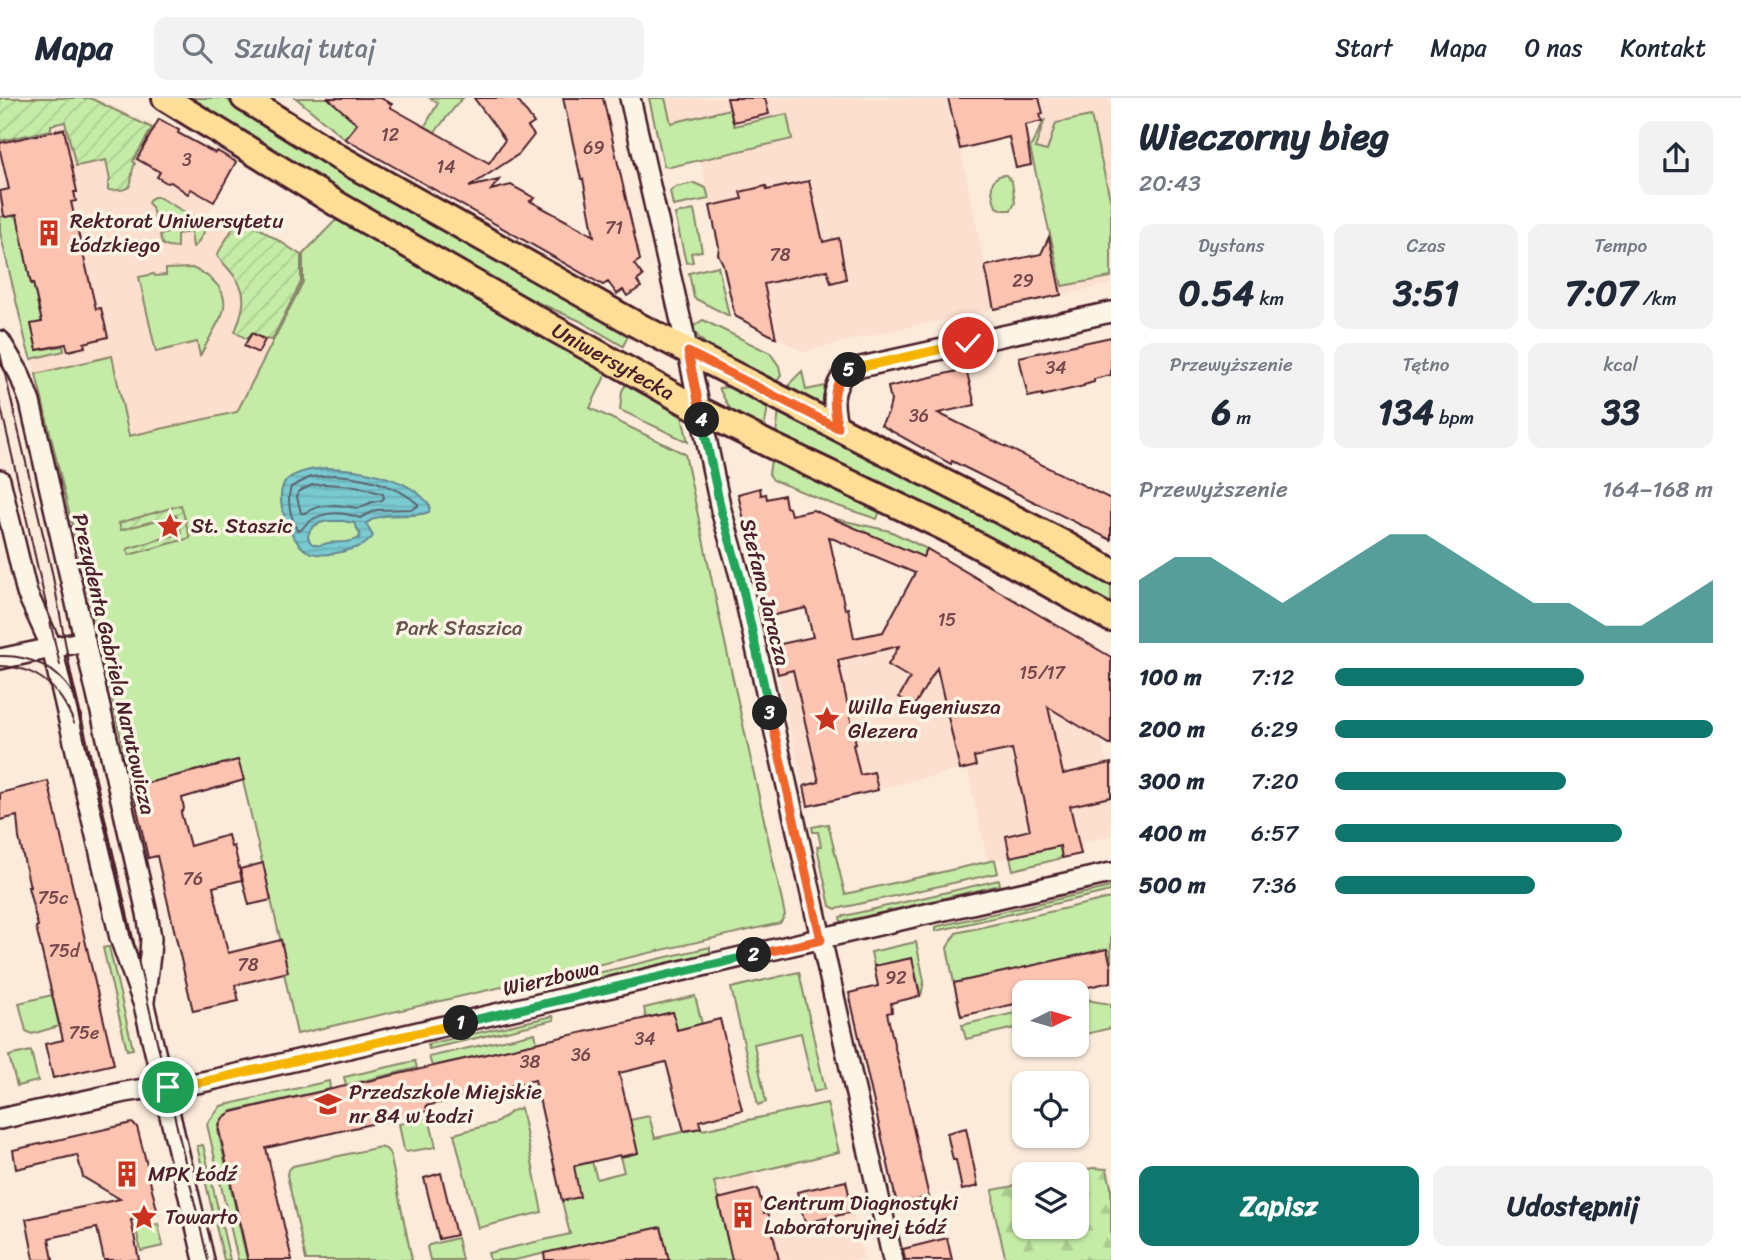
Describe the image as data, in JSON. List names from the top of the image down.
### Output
{
  "streets": {
    "main road": ["Uniwersytecka"],
    "street": ["Stefana Jaracza", "Prezydenta Gabriela Narutowicza", "Wierzbowa"]
  },
  "crossings": [
    ["Uniwersytecka", "Stefana Jaracza"],
    ["Stefana Jaracza", "Wierzbowa"],
    ["Prezydenta Gabriela Narutowicza", "Wierzbowa"]
  ],
  "parks": ["Park Staszica"],
  "places": {
    "building": ["Rektorat Uniwersytetu Łódzkiego", "MPK Łódź", "Centrum Diagnostyki Laboratoryjnej Łódź"],
    "place": ["St. Staszic", "Willa Eugeniusza Glezera", "Towarto"],
    "school or university": ["Przedszkole Miejskie nr 84 w Łodzi"]
  },
  "house_numbers": [
    "12",
    "69",
    "3",
    "14",
    "71",
    "78",
    "29",
    "34",
    "36",
    "15",
    "15/17",
    "76",
    "75c",
    "75d",
    "78",
    "92",
    "75e",
    "34",
    "36",
    "38"
  ],
  "north": "right",
  "page": {
    "header": "Mapa",
    "search": "Szukaj tutaj",
    "nav": [
      "Start",
      "Mapa",
      "O nas",
      "Kontakt"
    ],
    "heading": ["Wieczorny bieg", "20:43"],
    "stats": [
      ["Dystans", "0.54 km"],
      ["Czas", "3:51"],
      ["Tempo", "7:07 /km"],
      ["Przewyższenie", "6 m"],
      ["Tętno", "134 bpm"],
      ["kcal", "33"]
    ],
    "pins": [
      "5",
      "4",
      "3",
      "2",
      "1"
    ],
    "chart": ["Przewyższenie", "164–168 m"],
    "list": [
      {
        "name": "100 m",
        "note": "7:12"
      },
      {
        "name": "200 m",
        "note": "6:29"
      },
      {
        "name": "300 m",
        "note": "7:20"
      },
      {
        "name": "400 m",
        "note": "6:57"
      },
      {
        "name": "500 m",
        "note": "7:36"
      }
    ],
    "buttons": ["Zapisz", "Udostępnij"]
  }
}
